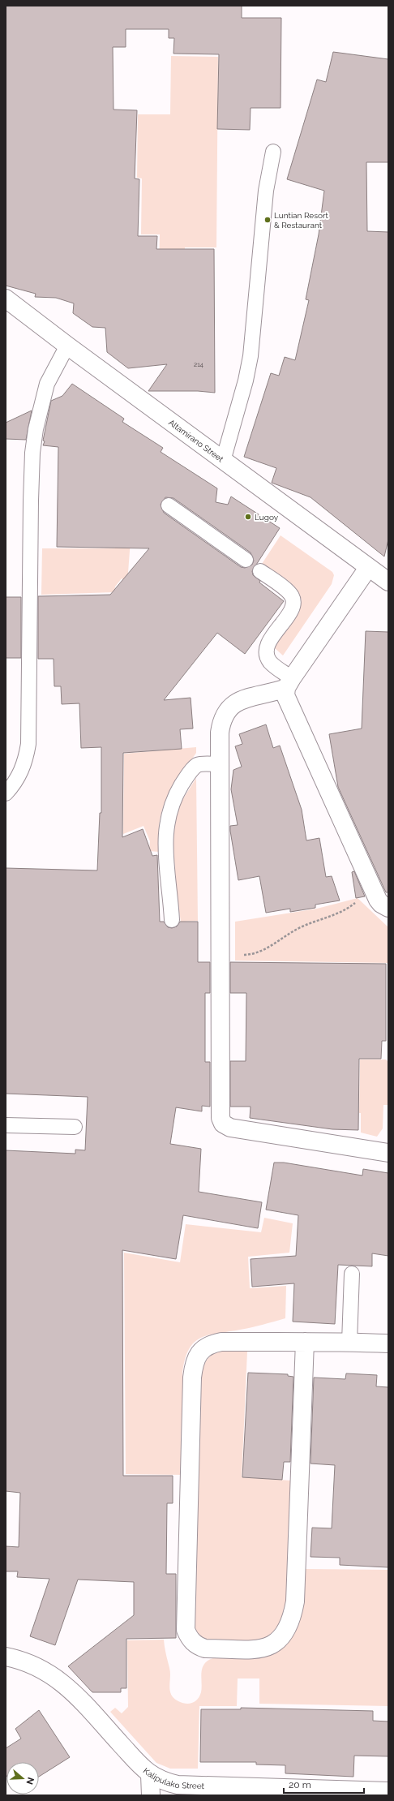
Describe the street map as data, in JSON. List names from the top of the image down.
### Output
{
  "streets": {
    "street": ["Altamirano Street", "Kalipulako Street"]
  },
  "places": ["Luntian Resort & Restaurant", "Lugoy"],
  "house_numbers": ["214"],
  "scale_bar": "20 m",
  "north": "right"
}
